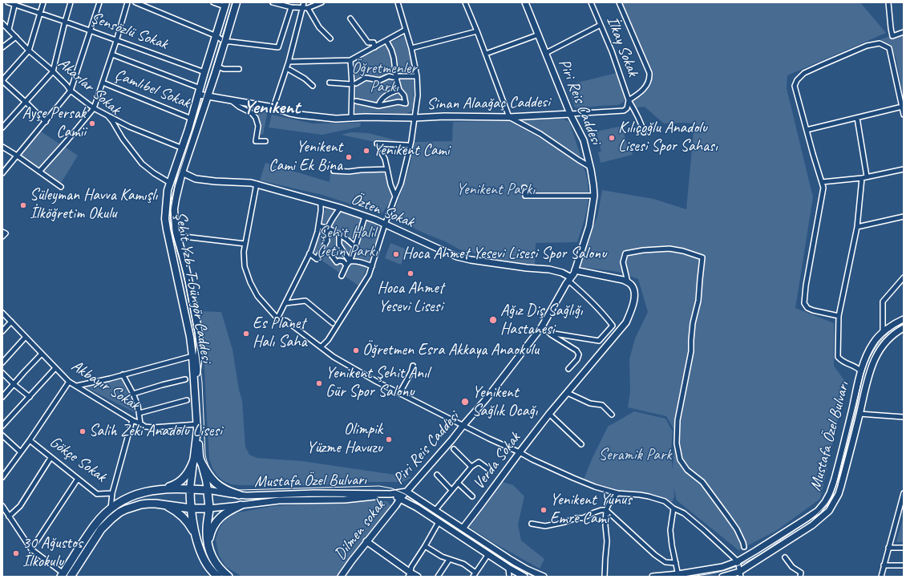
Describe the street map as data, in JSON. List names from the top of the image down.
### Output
{
  "streets": {
    "main road": [
      "Piri Reis Caddesi",
      "Sinan Alaağaç Caddesi",
      "Özten Sokak",
      "Şehit Yzb. T.Güngör Caddesi",
      "Mustafa Özel Bulvarı",
      "Verda Sokak",
      "Dilmen sokak"
    ],
    "street": [
      "Şensözlü Sokak",
      "İlkay Sokak",
      "Akarlar Sokak",
      "Çamlıbel Sokak",
      "Akbayır Sokak",
      "Gökçe Sokak"
    ]
  },
  "crossings": [
    ["Şensözlü Sokak", "Şehit Yzb. T.Güngör Caddesi"],
    ["İlkay Sokak", "Piri Reis Caddesi"],
    ["İlkay Sokak", "Sinan Alaağaç Caddesi"],
    ["Akarlar Sokak", "Şehit Yzb. T.Güngör Caddesi"],
    ["Çamlıbel Sokak", "Şehit Yzb. T.Güngör Caddesi"],
    ["Piri Reis Caddesi", "Sinan Alaağaç Caddesi"],
    ["Piri Reis Caddesi", "Özten Sokak"],
    ["Piri Reis Caddesi", "Mustafa Özel Bulvarı"],
    ["Piri Reis Caddesi", "Dilmen sokak"],
    ["Sinan Alaağaç Caddesi", "Şehit Yzb. T.Güngör Caddesi"],
    ["Özten Sokak", "Şehit Yzb. T.Güngör Caddesi"],
    ["Şehit Yzb. T.Güngör Caddesi", "Akbayır Sokak"],
    ["Akbayır Sokak", "Gökçe Sokak"]
  ],
  "districts": ["Yenikent"],
  "parks": [
    "Öğretmenler Parkı",
    "Yenikent Parkı",
    "Şehit Halil Çetin Parkı",
    "Seramik Park"
  ],
  "places": [
    "Ayşe Persak Camii",
    "Kılıçoğlu Anadolu Lisesi Spor Sahası",
    "Yenikent Cami",
    "Yenikent Cami Ek Bina",
    "Süleyman Havva Kamışlı İlköğretim Okulu",
    "Hoca Ahmet Yesevi Lisesi Spor Salonu",
    "Hoca Ahmet Yesevi Lisesi",
    "Ağız Diş Sağlığı Hastanesi",
    "Es Planet Halı Saha",
    "Öğretmen Esra Akkaya Anaokulu",
    "Yenikent Şehit Anıl Gür Spor Salonu",
    "Yenikent Sağlık Ocağı",
    "Salih Zeki Anadolu Lisesi",
    "Olimpik Yüzme Havuzu",
    "Yenikent Yunus Emre Cami",
    "30 Ağustos İlkokulu"
  ]
}
